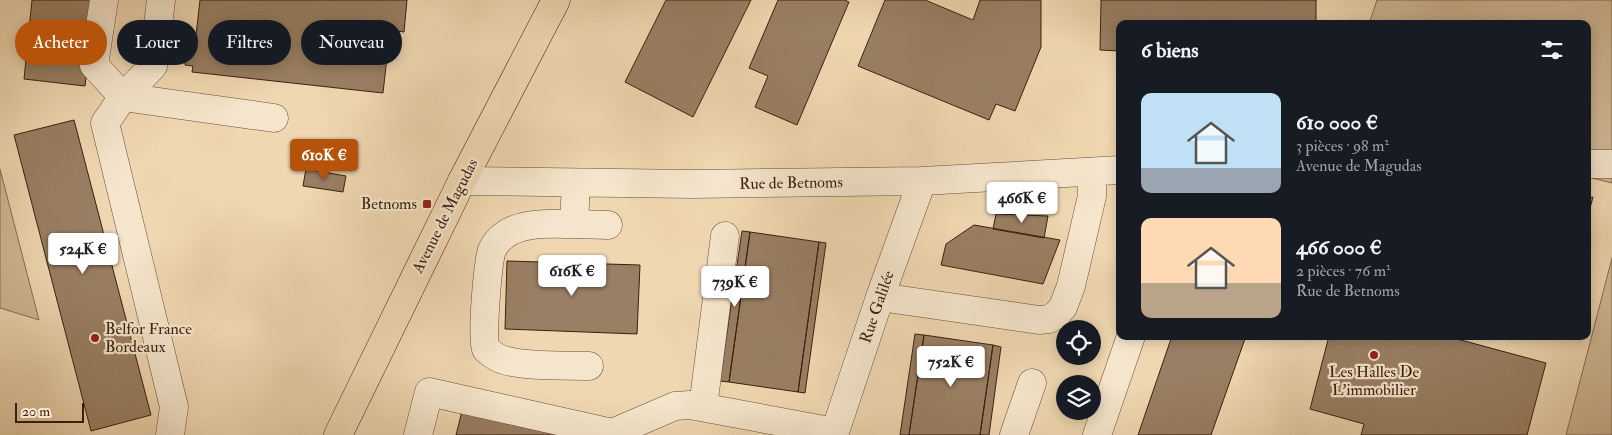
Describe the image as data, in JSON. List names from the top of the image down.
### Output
{
  "streets": {
    "main road": ["Avenue de Magudas"],
    "street": ["Rue de Betnoms", "Rue Galilée"]
  },
  "crossings": [
    ["Rue de Betnoms", "Avenue de Magudas"],
    ["Rue de Betnoms", "Rue Galilée"]
  ],
  "places": {
    "transit": ["Betnoms"],
    "other": ["Belfor France Bordeaux", "Les Halles De L'immobilier"]
  },
  "scale_bar": "20 m",
  "page": {
    "chip": [
      "Acheter",
      "Louer",
      "Filtres",
      "Nouveau"
    ],
    "heading": "6 biens",
    "list": [
      {
        "name": "610 000 €",
        "note": "3 pièces · 98 m² · Avenue de Magudas"
      },
      {
        "name": "466 000 €",
        "note": "2 pièces · 76 m² · Rue de Betnoms"
      }
    ],
    "price": [
      "610K €",
      "466K €",
      "524K €",
      "616K €",
      "739K €",
      "752K €"
    ],
    "scale": "20 m"
  }
}
